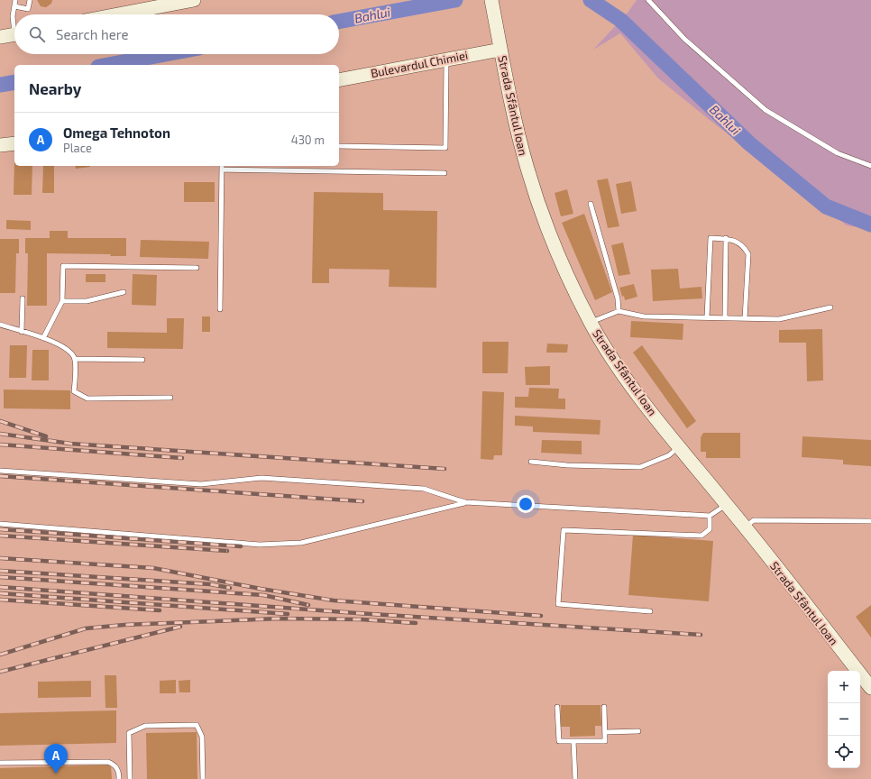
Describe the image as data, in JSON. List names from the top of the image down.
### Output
{
  "streets": {
    "main road": ["Bulevardul Chimiei", "Strada Sfântul Ioan"]
  },
  "crossings": [
    ["Bulevardul Chimiei", "Strada Sfântul Ioan"]
  ],
  "water": ["Bahlui"],
  "page": {
    "search": "Search here",
    "heading": "Nearby",
    "list": [
      {
        "mark": "A",
        "name": "Omega Tehnoton",
        "note": "Place",
        "value": "430 m"
      }
    ],
    "map_buttons": ["+", "−"],
    "pins": "A"
  }
}
